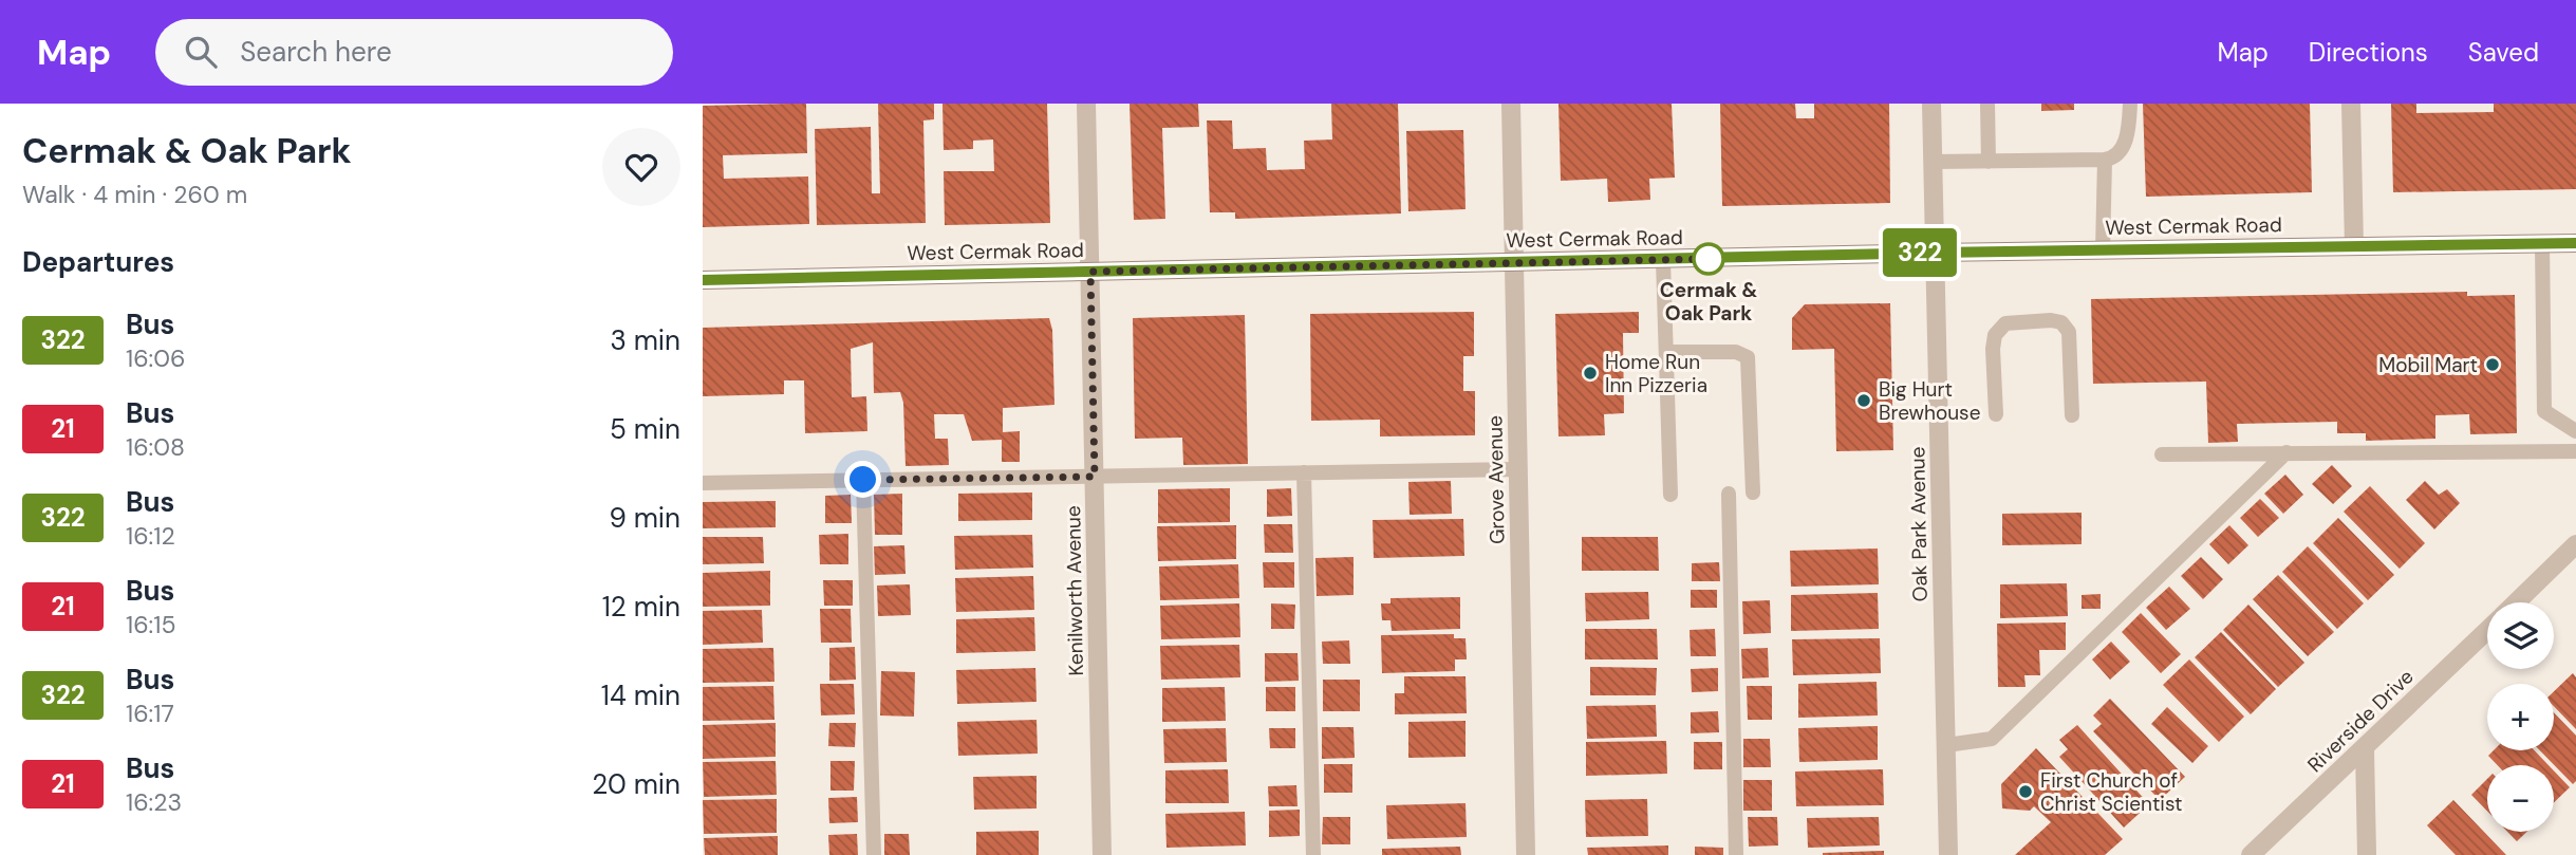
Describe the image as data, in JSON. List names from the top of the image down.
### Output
{
  "streets": {
    "main road": ["West Cermak Road"],
    "street": [
      "Grove Avenue",
      "Oak Park Avenue",
      "Kenilworth Avenue",
      "Riverside Drive"
    ]
  },
  "crossings": [
    ["West Cermak Road", "Grove Avenue"],
    ["West Cermak Road", "Oak Park Avenue"],
    ["West Cermak Road", "Kenilworth Avenue"]
  ],
  "places": [
    "Cermak & Oak Park",
    "Mobil Mart",
    "Home Run Inn Pizzeria",
    "Big Hurt Brewhouse",
    "First Church of Christ Scientist"
  ],
  "lines": ["bus line 322"],
  "page": {
    "header": "Map",
    "search": "Search here",
    "nav": ["Map", "Directions", "Saved"],
    "heading": [
      ["Cermak & Oak Park", "Walk · 4 min · 260 m"],
      "Departures"
    ],
    "on_map": "322",
    "list": [
      {
        "mark": "322",
        "name": "Bus",
        "note": "16:06",
        "value": "3 min"
      },
      {
        "mark": "21",
        "name": "Bus",
        "note": "16:08",
        "value": "5 min"
      },
      {
        "mark": "322",
        "name": "Bus",
        "note": "16:12",
        "value": "9 min"
      },
      {
        "mark": "21",
        "name": "Bus",
        "note": "16:15",
        "value": "12 min"
      },
      {
        "mark": "322",
        "name": "Bus",
        "note": "16:17",
        "value": "14 min"
      },
      {
        "mark": "21",
        "name": "Bus",
        "note": "16:23",
        "value": "20 min"
      }
    ],
    "map_buttons": ["+", "−"]
  }
}
